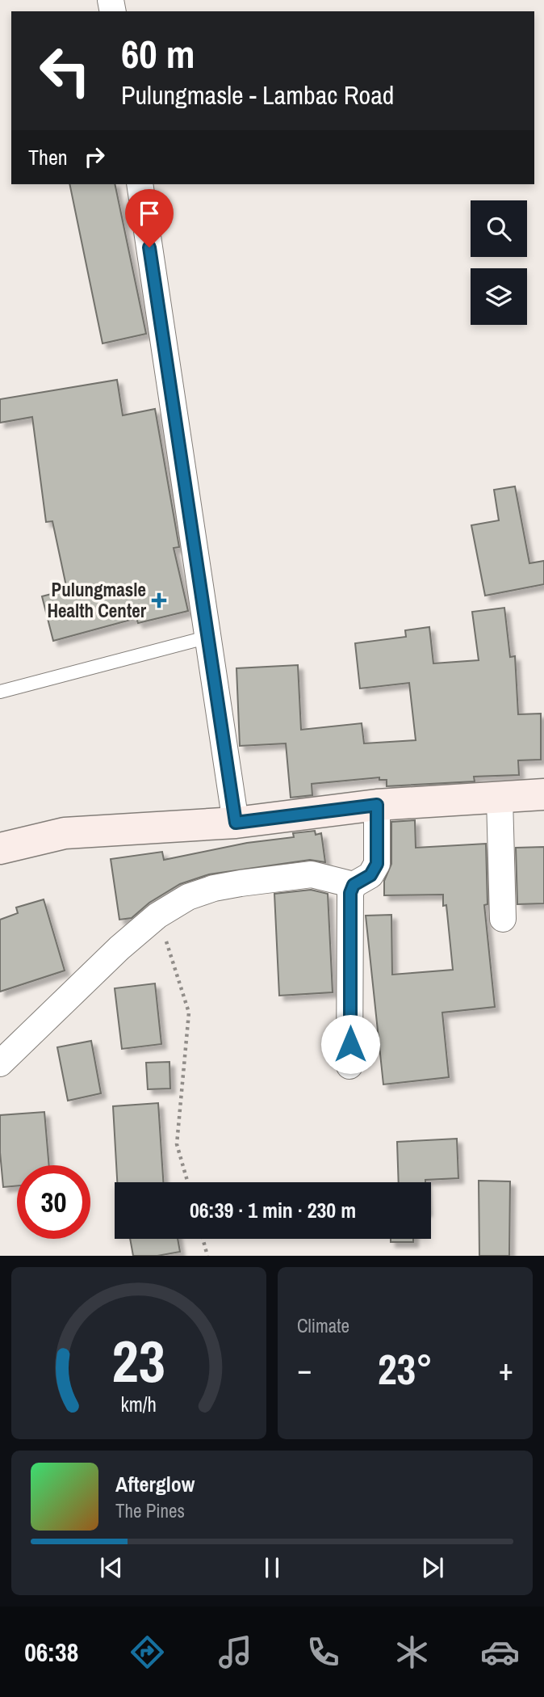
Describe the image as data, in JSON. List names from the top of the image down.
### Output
{
  "places": {
    "health": ["Pulungmasle Health Center"]
  },
  "page": {
    "turn": ["60 m", "Pulungmasle - Lambac Road"],
    "then": "Then",
    "limit": "30",
    "trip": "06:39 · 1 min · 230 m",
    "tile": "Climate",
    "heat": ["−", "23°", "+"],
    "song": ["Afterglow", "The Pines"],
    "tabs": "06:38",
    "gauge": ["23", "km/h"]
  }
}
